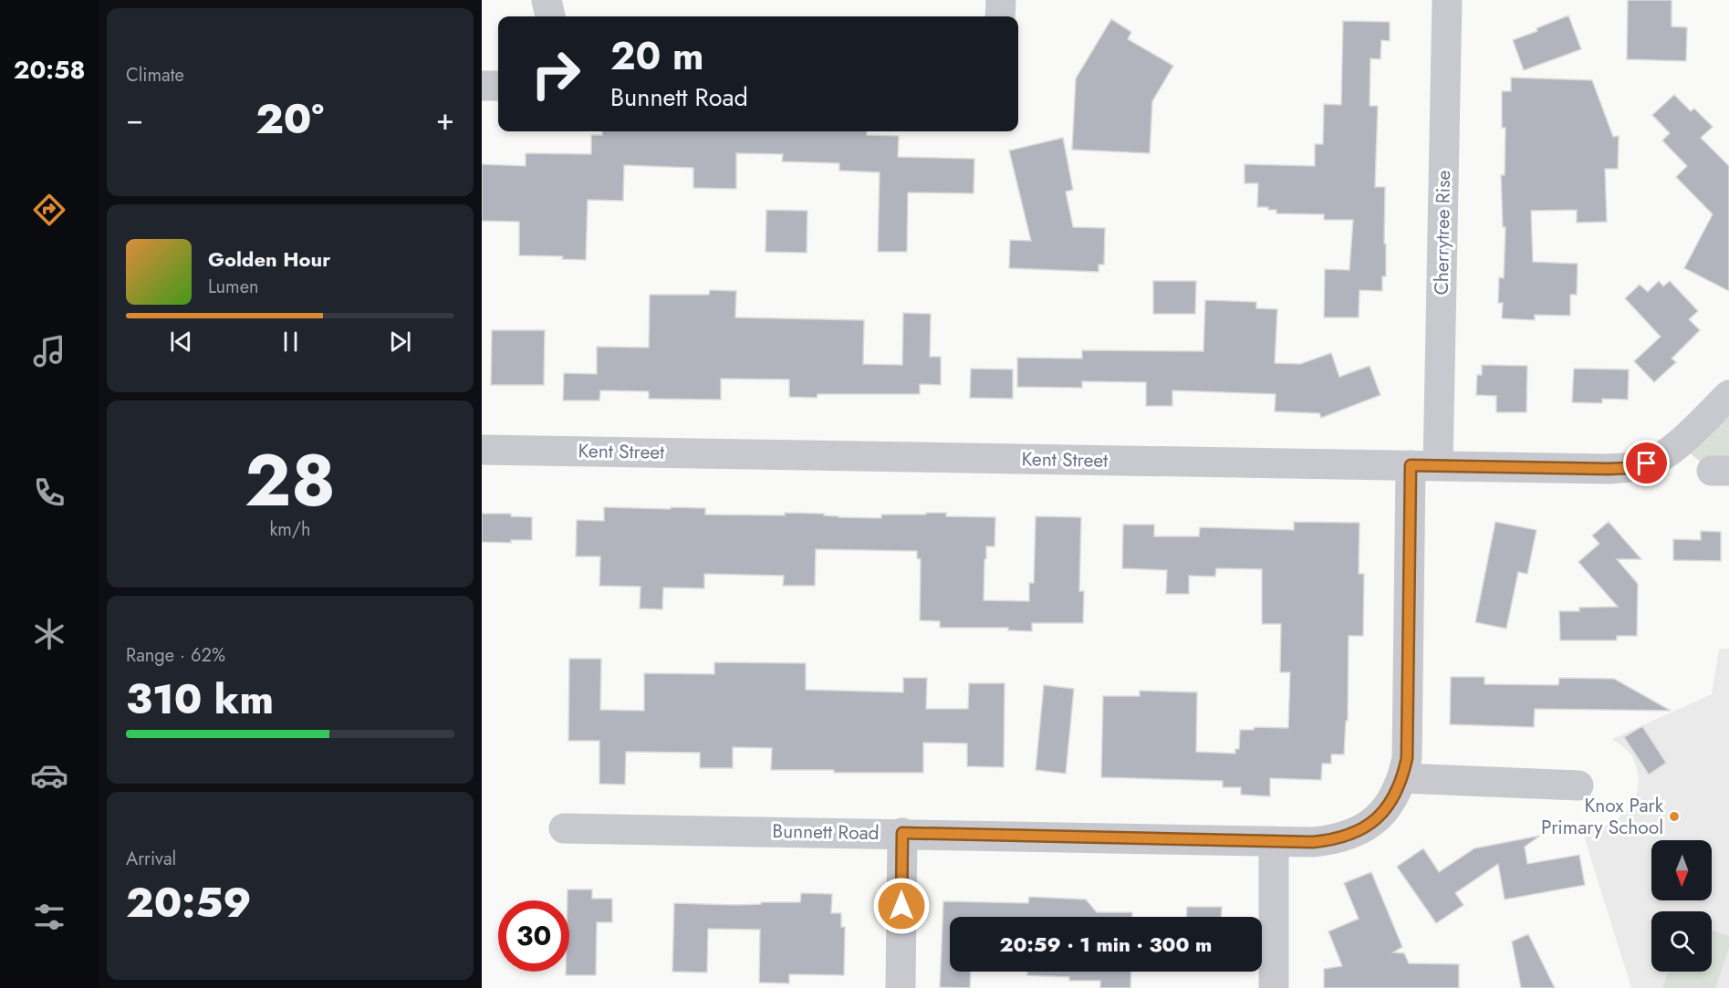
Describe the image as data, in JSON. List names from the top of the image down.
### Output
{
  "streets": {
    "street": ["Cherrytree Rise", "Kent Street", "Bunnett Road"]
  },
  "crossings": [
    ["Cherrytree Rise", "Kent Street"],
    ["Cherrytree Rise", "Bunnett Road"],
    ["Kent Street", "Bunnett Road"]
  ],
  "places": ["Knox Park Primary School"],
  "north": "bottom",
  "page": {
    "tabs": "20:58",
    "tile": [
      "Climate",
      ["28", "km/h"],
      ["Range · 62%", "310 km"],
      ["Arrival", "20:59"]
    ],
    "turn": ["20 m", "Bunnett Road"],
    "heat": ["−", "20°", "+"],
    "song": ["Golden Hour", "Lumen"],
    "limit": "30",
    "trip": "20:59 · 1 min · 300 m"
  }
}
